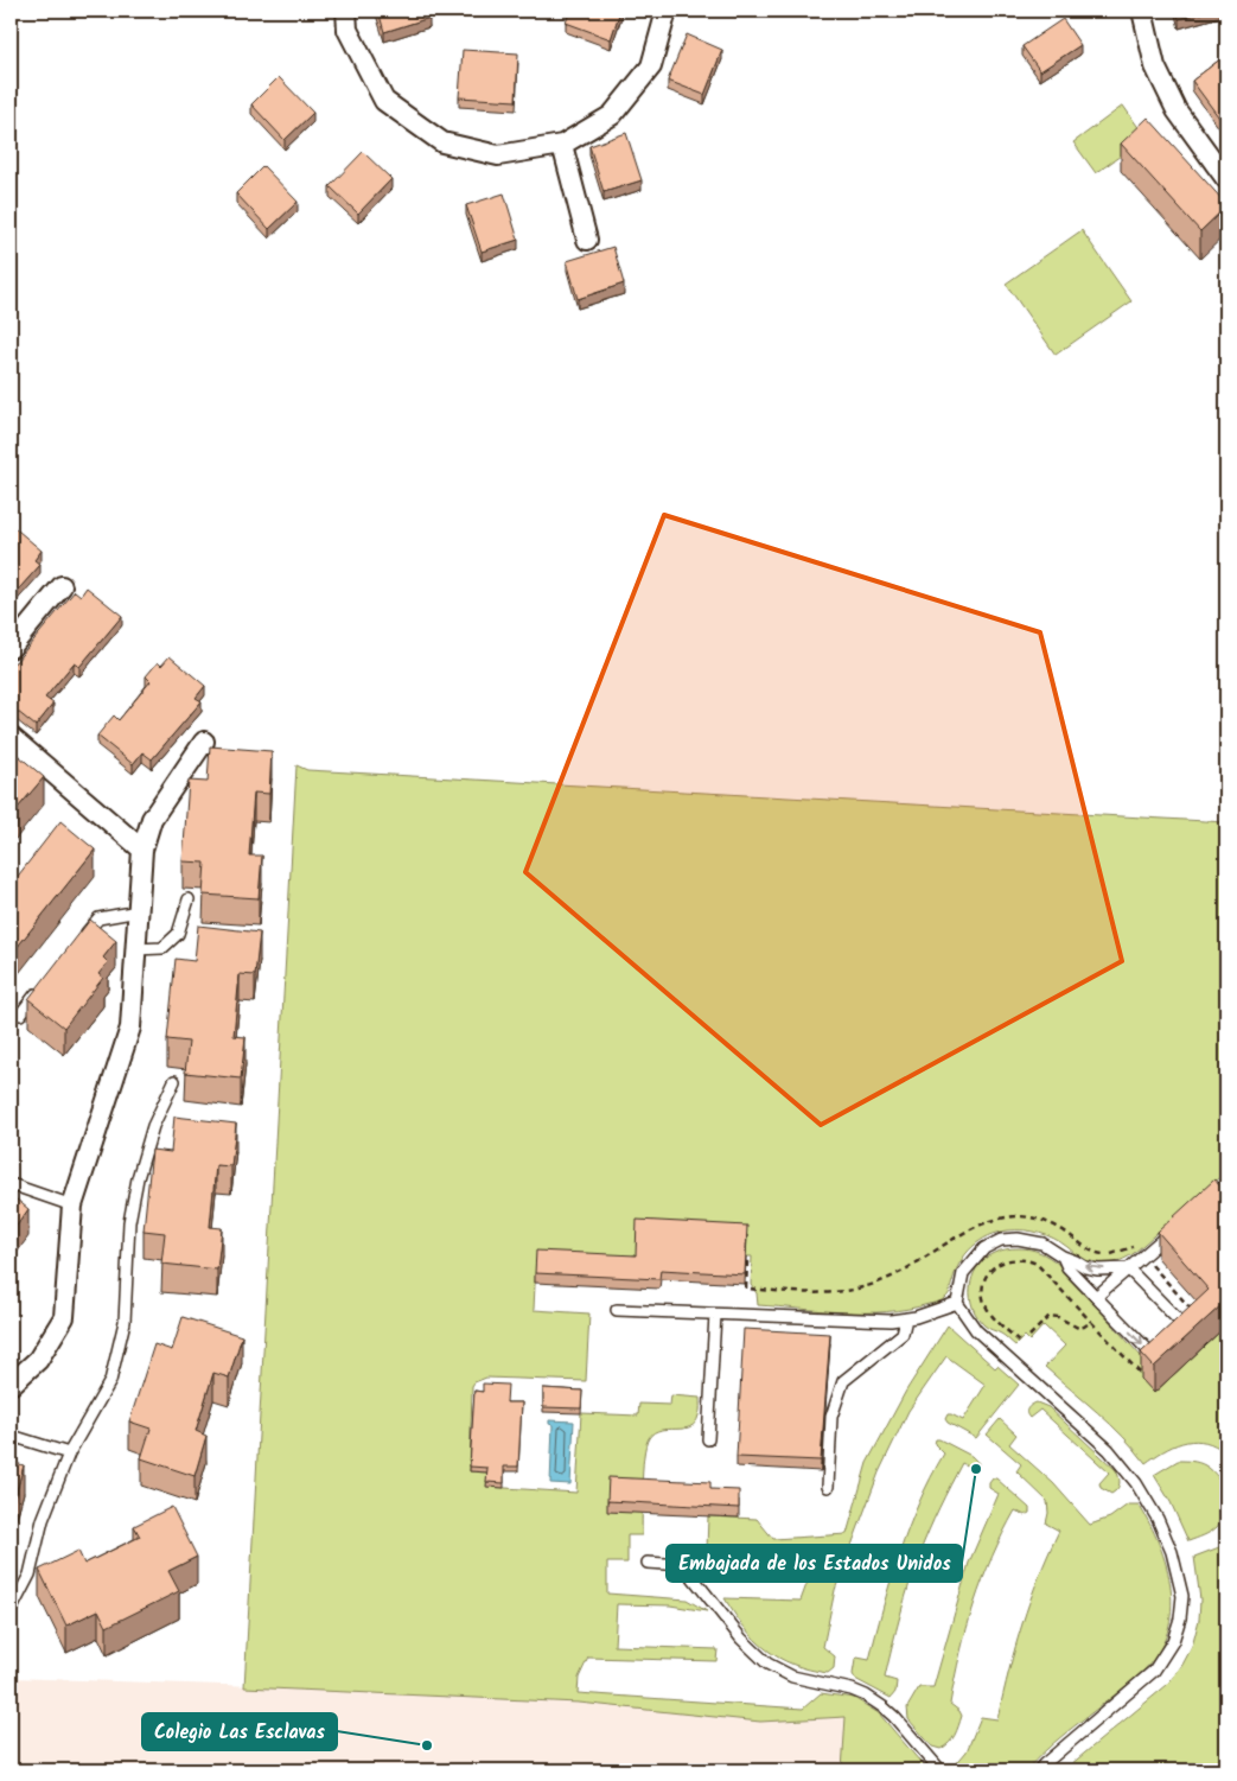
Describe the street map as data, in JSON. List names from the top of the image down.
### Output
{
  "places": ["Embajada de los Estados Unidos", "Colegio Las Esclavas"]
}
